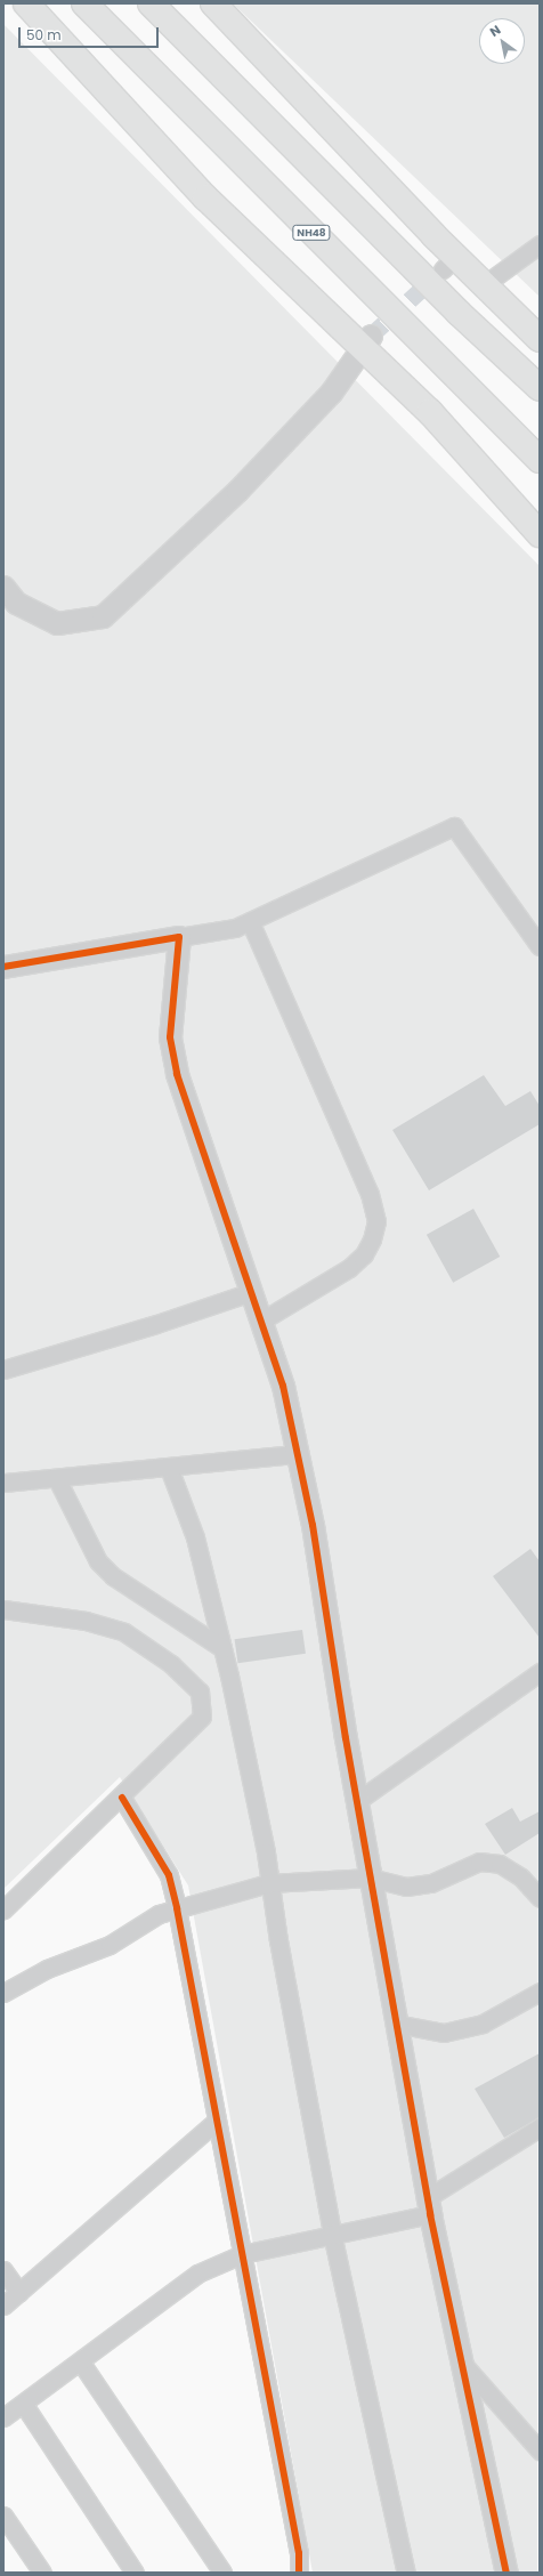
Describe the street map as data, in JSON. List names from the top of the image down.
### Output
{
  "streets": {
    "highway": ["NH48"]
  },
  "scale_bar": "50 m",
  "north": "top left"
}
